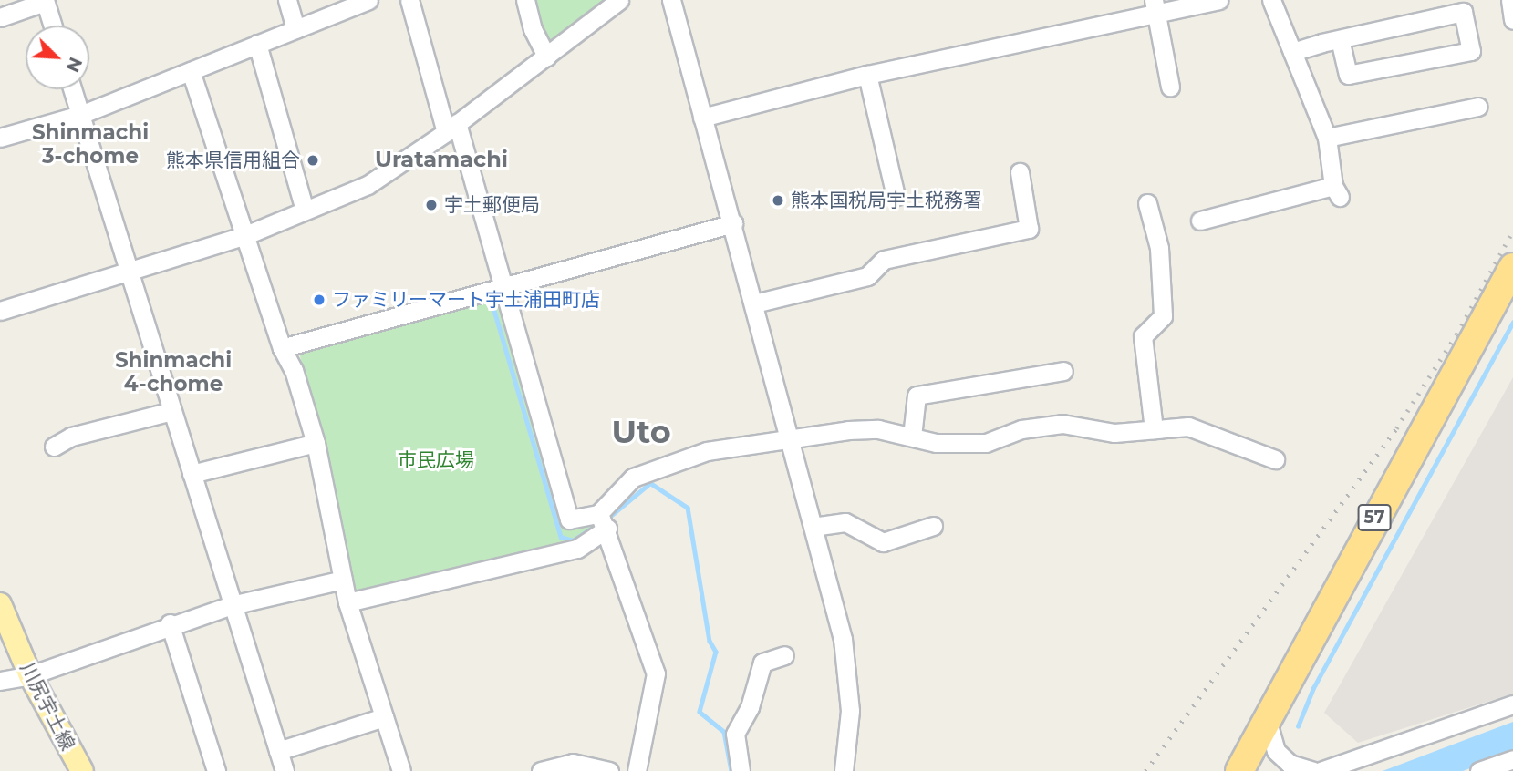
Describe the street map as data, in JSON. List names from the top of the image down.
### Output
{
  "streets": {
    "highway": ["57"],
    "main road": ["川尻宇土線"]
  },
  "districts": [
    "Shinmachi 3-chome",
    "Uratamachi",
    "Shinmachi 4-chome",
    "Uto"
  ],
  "parks": ["市民広場"],
  "places": [
    "熊本県信用組合",
    "熊本国税局宇土税務署",
    "宇土郵便局",
    "ファミリーマート宇土浦田町店"
  ],
  "north": "bottom right"
}
